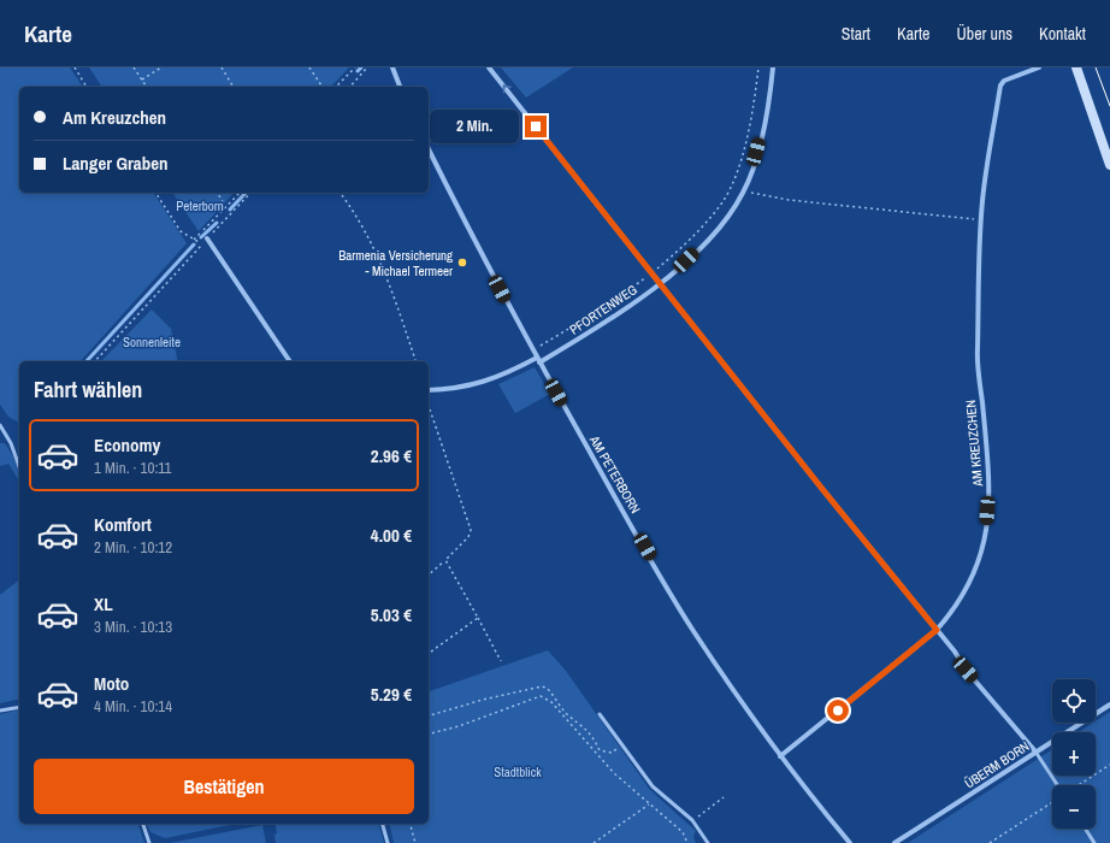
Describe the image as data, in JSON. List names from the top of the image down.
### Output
{
  "streets": {
    "street": [
      "PFORTENWEG",
      "AM KREUZCHEN",
      "AM PETERBORN",
      "ÜBERM BORN"
    ]
  },
  "crossings": [
    ["PFORTENWEG", "AM PETERBORN"],
    ["AM KREUZCHEN", "AM PETERBORN"]
  ],
  "parks": ["Peterborn", "Sonnenleite", "Stadtblick"],
  "places": ["Barmenia Versicherung - Michael Termeer"],
  "page": {
    "header": "Karte",
    "nav": [
      "Start",
      "Karte",
      "Über uns",
      "Kontakt"
    ],
    "banner": ["Am Kreuzchen", "Langer Graben"],
    "bubble": "2 Min.",
    "heading": "Fahrt wählen",
    "list": [
      {
        "name": "Economy",
        "note": "1 Min. · 10:11",
        "value": "2.96 €"
      },
      {
        "name": "Komfort",
        "note": "2 Min. · 10:12",
        "value": "4.00 €"
      },
      {
        "name": "XL",
        "note": "3 Min. · 10:13",
        "value": "5.03 €"
      },
      {
        "name": "Moto",
        "note": "4 Min. · 10:14",
        "value": "5.29 €"
      }
    ],
    "map_buttons": ["+", "−"],
    "buttons": "Bestätigen"
  }
}
